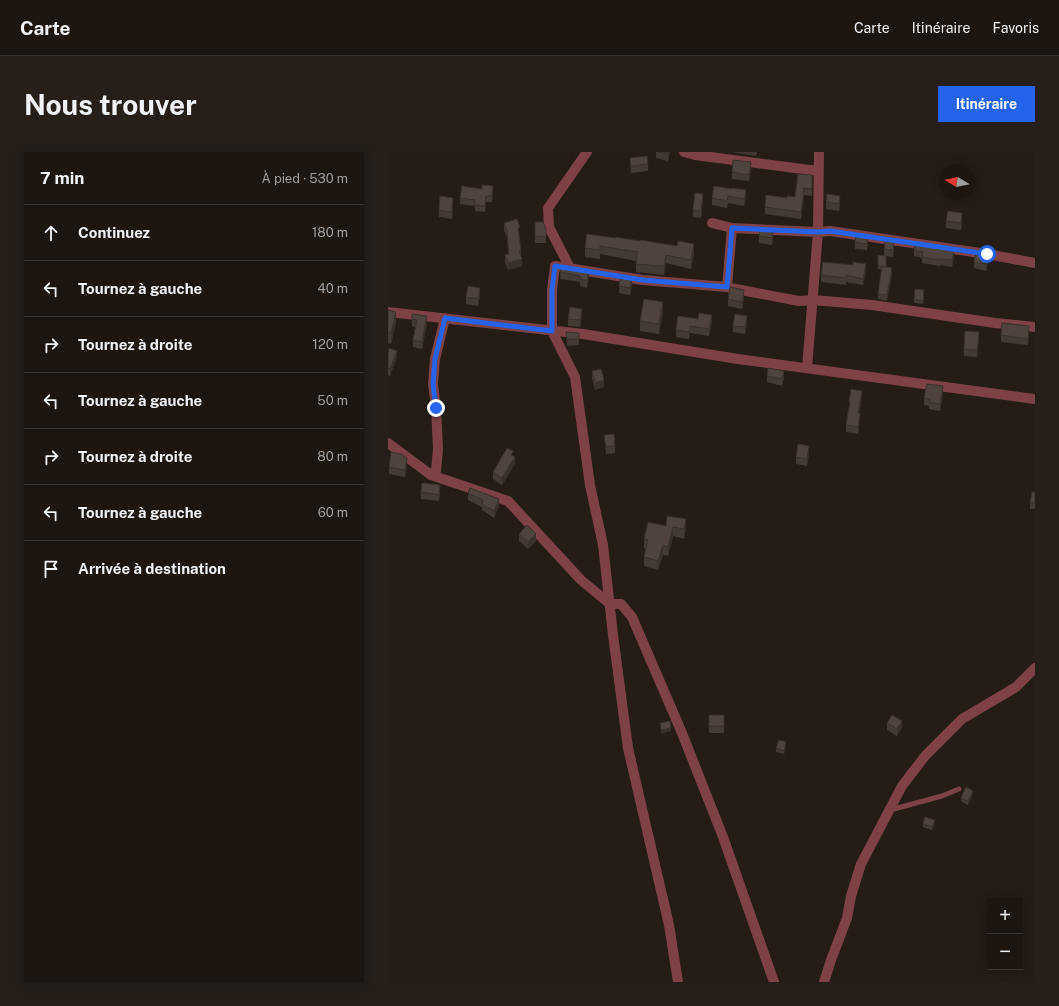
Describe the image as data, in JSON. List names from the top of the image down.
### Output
{
  "north": "left",
  "page": {
    "header": "Carte",
    "nav": ["Carte", "Itinéraire", "Favoris"],
    "buttons": "Itinéraire",
    "title": "Nous trouver",
    "heading": ["7 min", "À pied · 530 m"],
    "list": [
      ["Continuez", "180 m"],
      ["Tournez à gauche", "40 m"],
      ["Tournez à droite", "120 m"],
      ["Tournez à gauche", "50 m"],
      ["Tournez à droite", "80 m"],
      ["Tournez à gauche", "60 m"],
      "Arrivée à destination"
    ],
    "map_buttons": ["+", "−"]
  }
}
